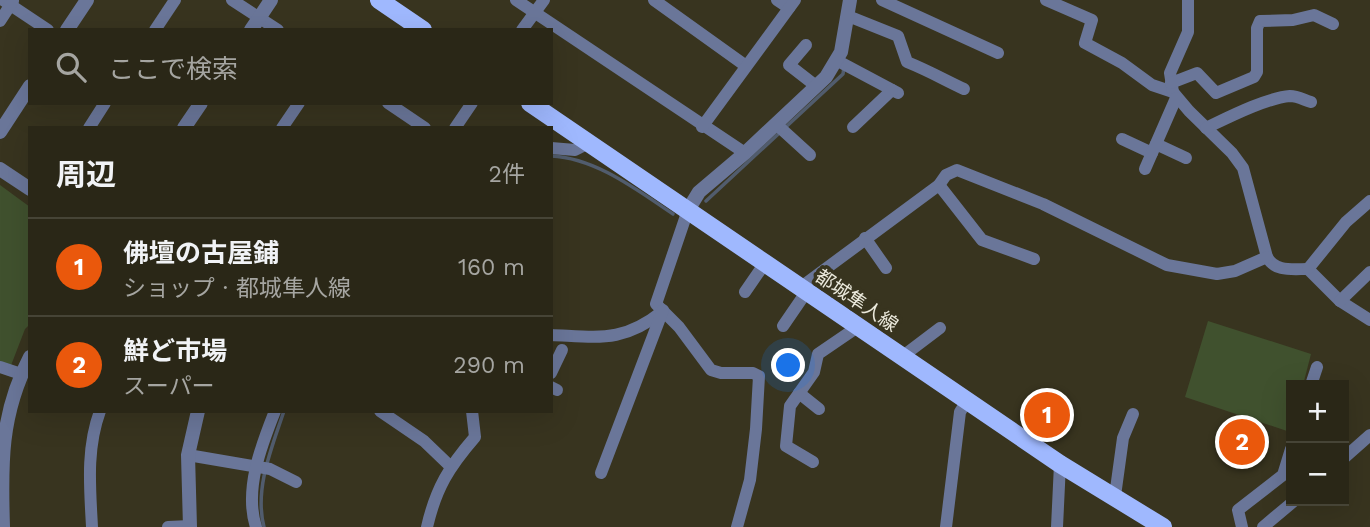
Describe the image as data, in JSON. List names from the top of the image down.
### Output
{
  "streets": {
    "main road": ["都城隼人線"]
  },
  "page": {
    "search": "ここで検索",
    "heading": ["周辺", "2件"],
    "list": [
      {
        "mark": "1",
        "name": "佛壇の古屋鋪",
        "note": "ショップ · 都城隼人線",
        "value": "160 m"
      },
      {
        "mark": "2",
        "name": "鮮ど市場",
        "note": "スーパー",
        "value": "290 m"
      }
    ],
    "map_buttons": ["+", "−"],
    "pins": ["1", "2"]
  }
}
